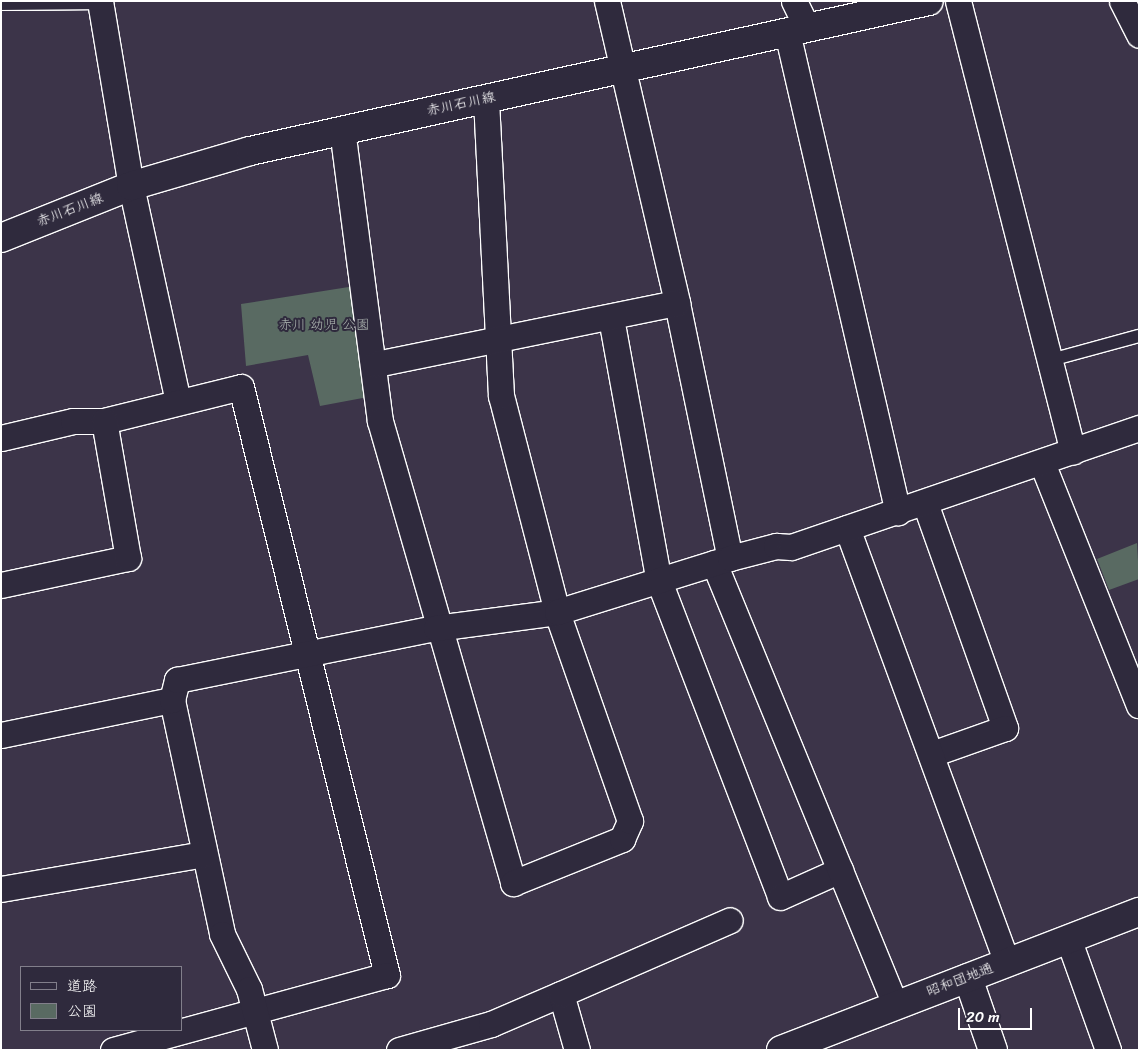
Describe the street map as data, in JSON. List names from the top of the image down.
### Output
{
  "streets": {
    "street": ["赤川石川線", "昭和団地通"]
  },
  "parks": ["赤川 幼児 公園"],
  "legend": ["道路", "公園"],
  "scale_bar": "20 m"
}
